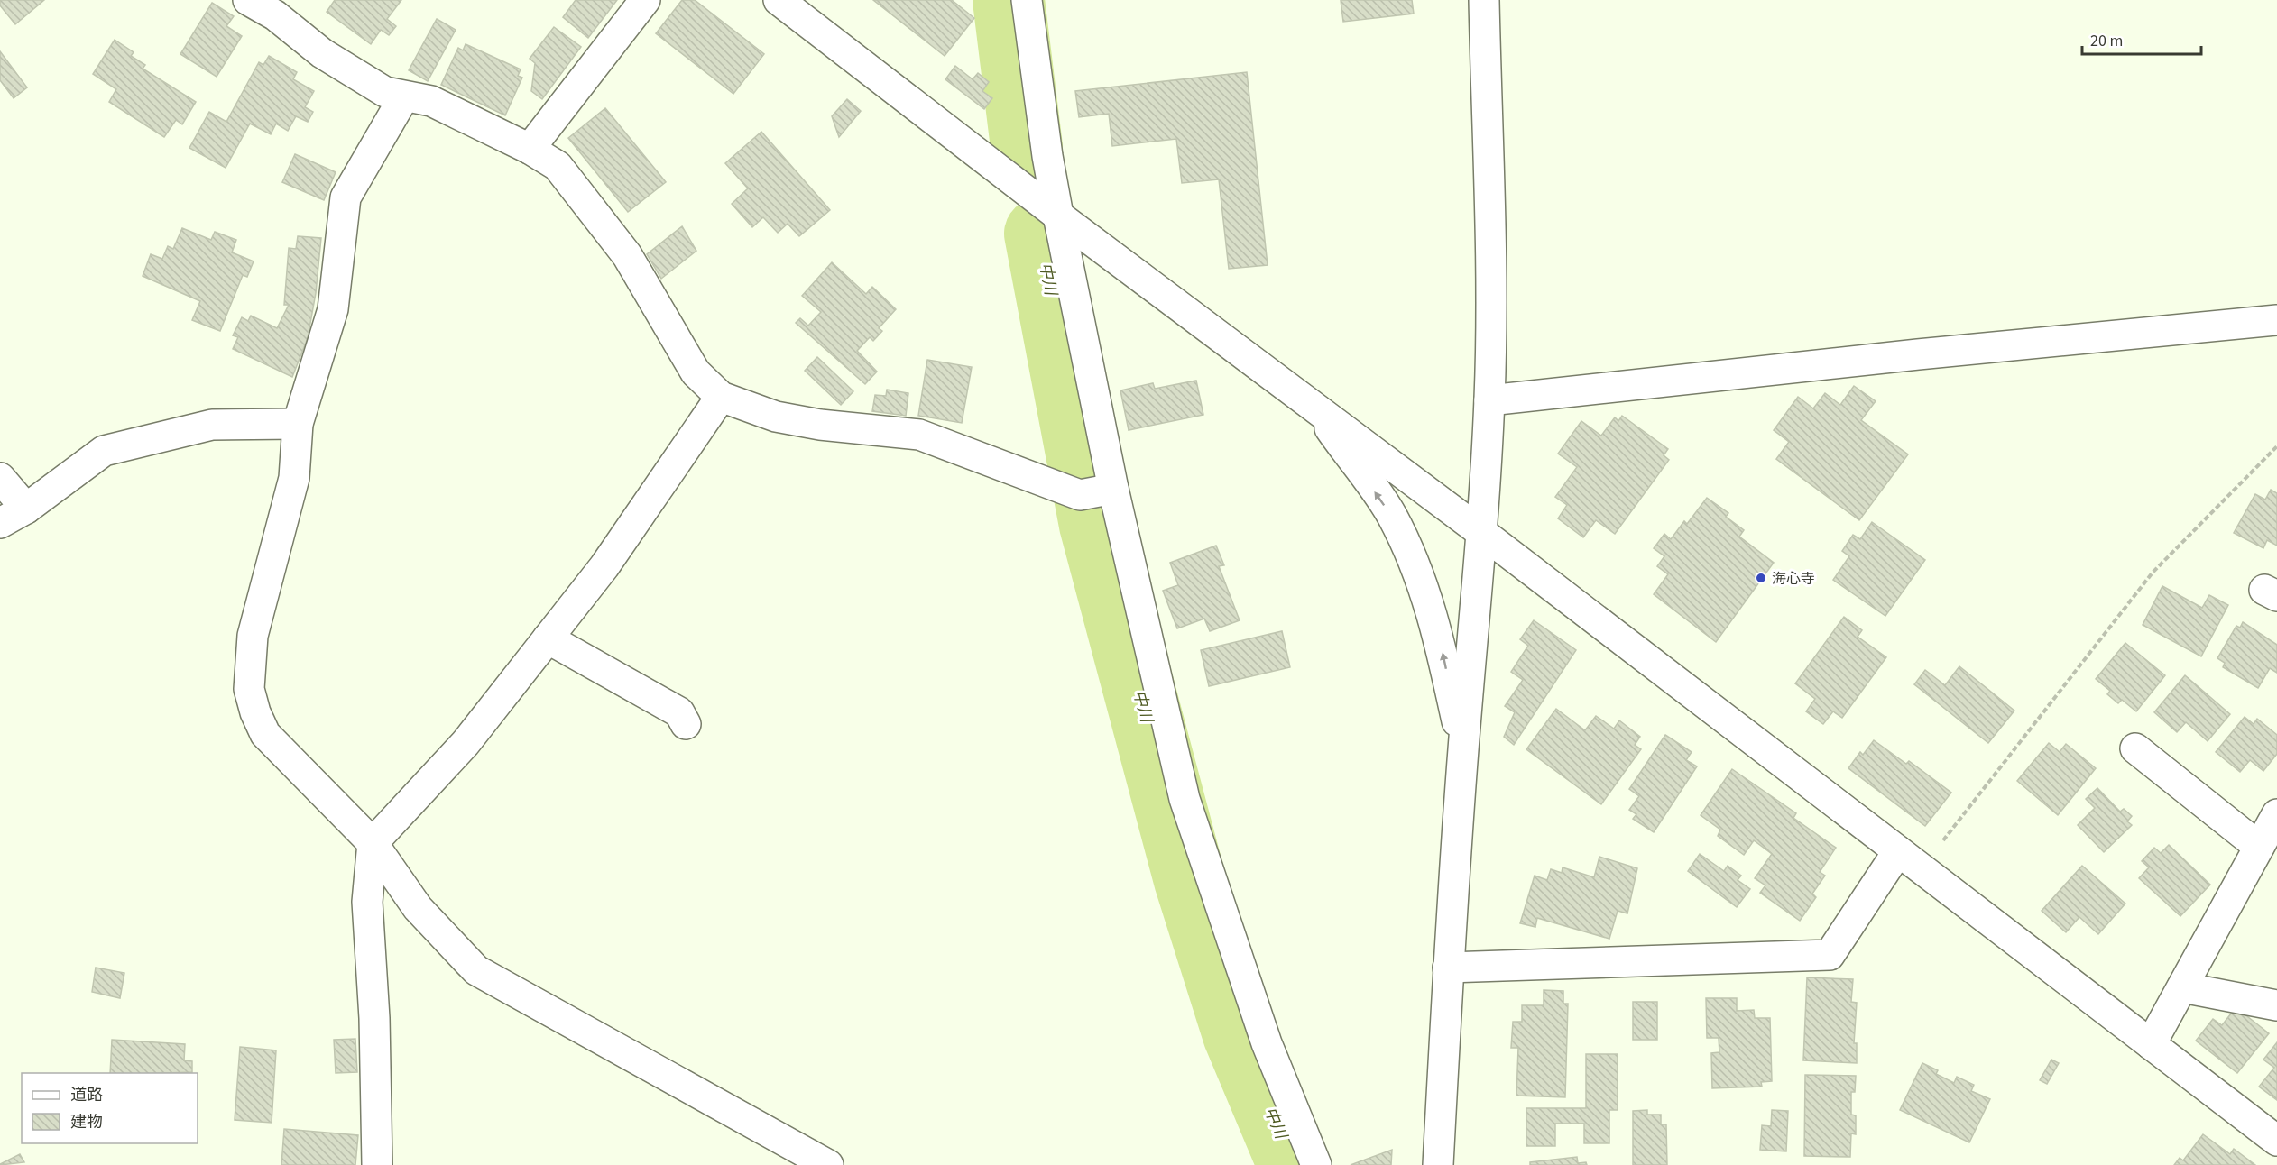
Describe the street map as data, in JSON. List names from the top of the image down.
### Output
{
  "water": ["中川"],
  "places": ["海心寺"],
  "legend": ["道路", "建物"],
  "scale_bar": "20 m"
}
